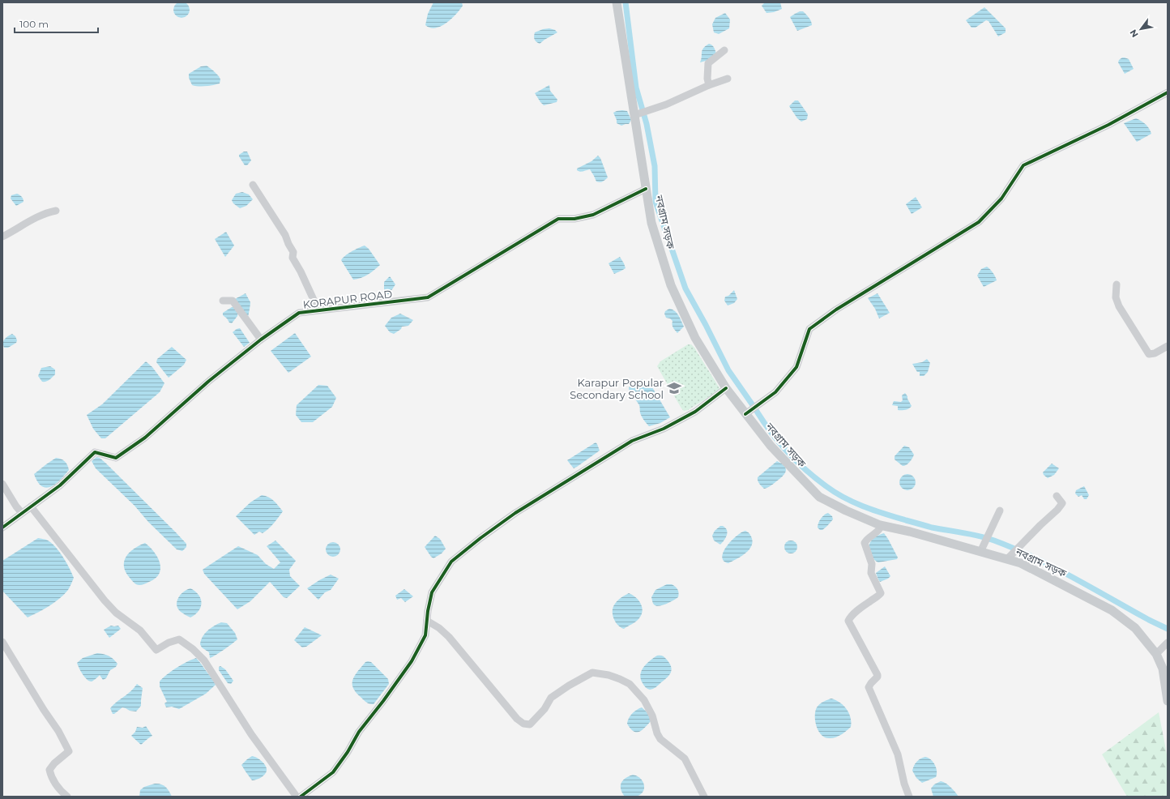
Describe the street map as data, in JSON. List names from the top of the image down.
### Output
{
  "streets": {
    "main road": ["নবগ্রাম সড়ক"],
    "street": ["KORAPUR ROAD"]
  },
  "crossings": [
    ["নবগ্রাম সড়ক", "KORAPUR ROAD"]
  ],
  "places": {
    "school or university": ["Karapur Popular Secondary School"]
  },
  "scale_bar": "100 m",
  "north": "bottom left"
}
